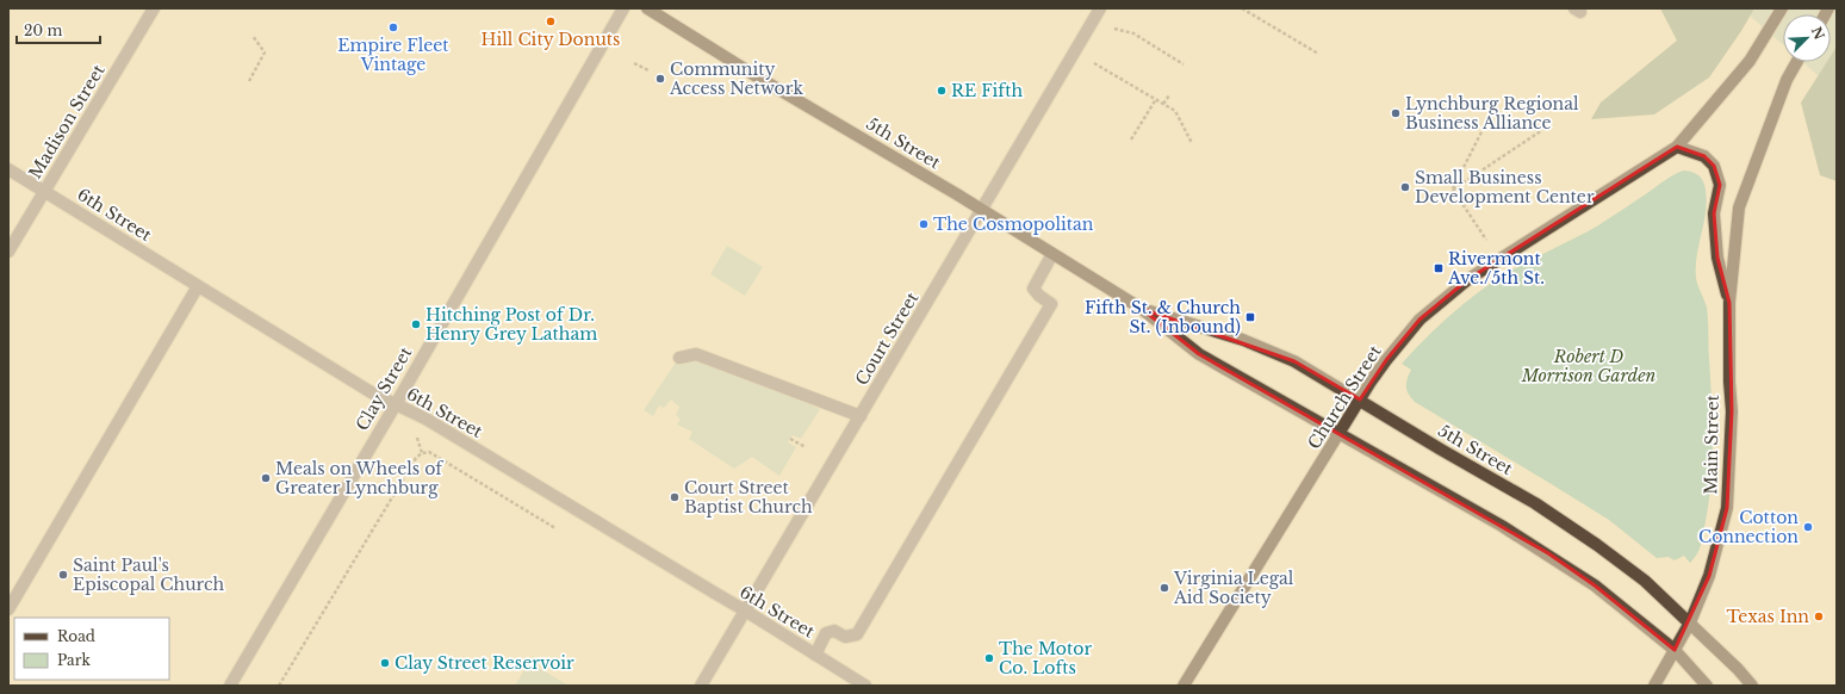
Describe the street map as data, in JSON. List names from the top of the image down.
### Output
{
  "streets": {
    "main road": ["5th Street", "Church Street", "Main Street"],
    "street": [
      "Madison Street",
      "6th Street",
      "Court Street",
      "Clay Street"
    ]
  },
  "crossings": [
    ["Madison Street", "6th Street"],
    ["5th Street", "Court Street"],
    ["5th Street", "Church Street"],
    ["5th Street", "Main Street"],
    ["6th Street", "Court Street"],
    ["6th Street", "Clay Street"]
  ],
  "parks": ["Robert D Morrison Garden"],
  "places": {
    "other": [
      "Hill City Donuts",
      "Empire Fleet Vintage",
      "Community Access Network",
      "RE Fifth",
      "Lynchburg Regional Business Alliance",
      "Small Business Development Center",
      "The Cosmopolitan",
      "Hitching Post of Dr. Henry Grey Latham",
      "Meals on Wheels of Greater Lynchburg",
      "Court Street Baptist Church",
      "Cotton Connection",
      "Saint Paul's Episcopal Church",
      "Virginia Legal Aid Society",
      "Texas Inn",
      "The Motor Co. Lofts",
      "Clay Street Reservoir"
    ],
    "transit": ["Rivermont Ave./5th St.", "Fifth St. & Church St. (Inbound)"]
  },
  "legend": ["Road", "Park"],
  "scale_bar": "20 m",
  "north": "top right"
}
